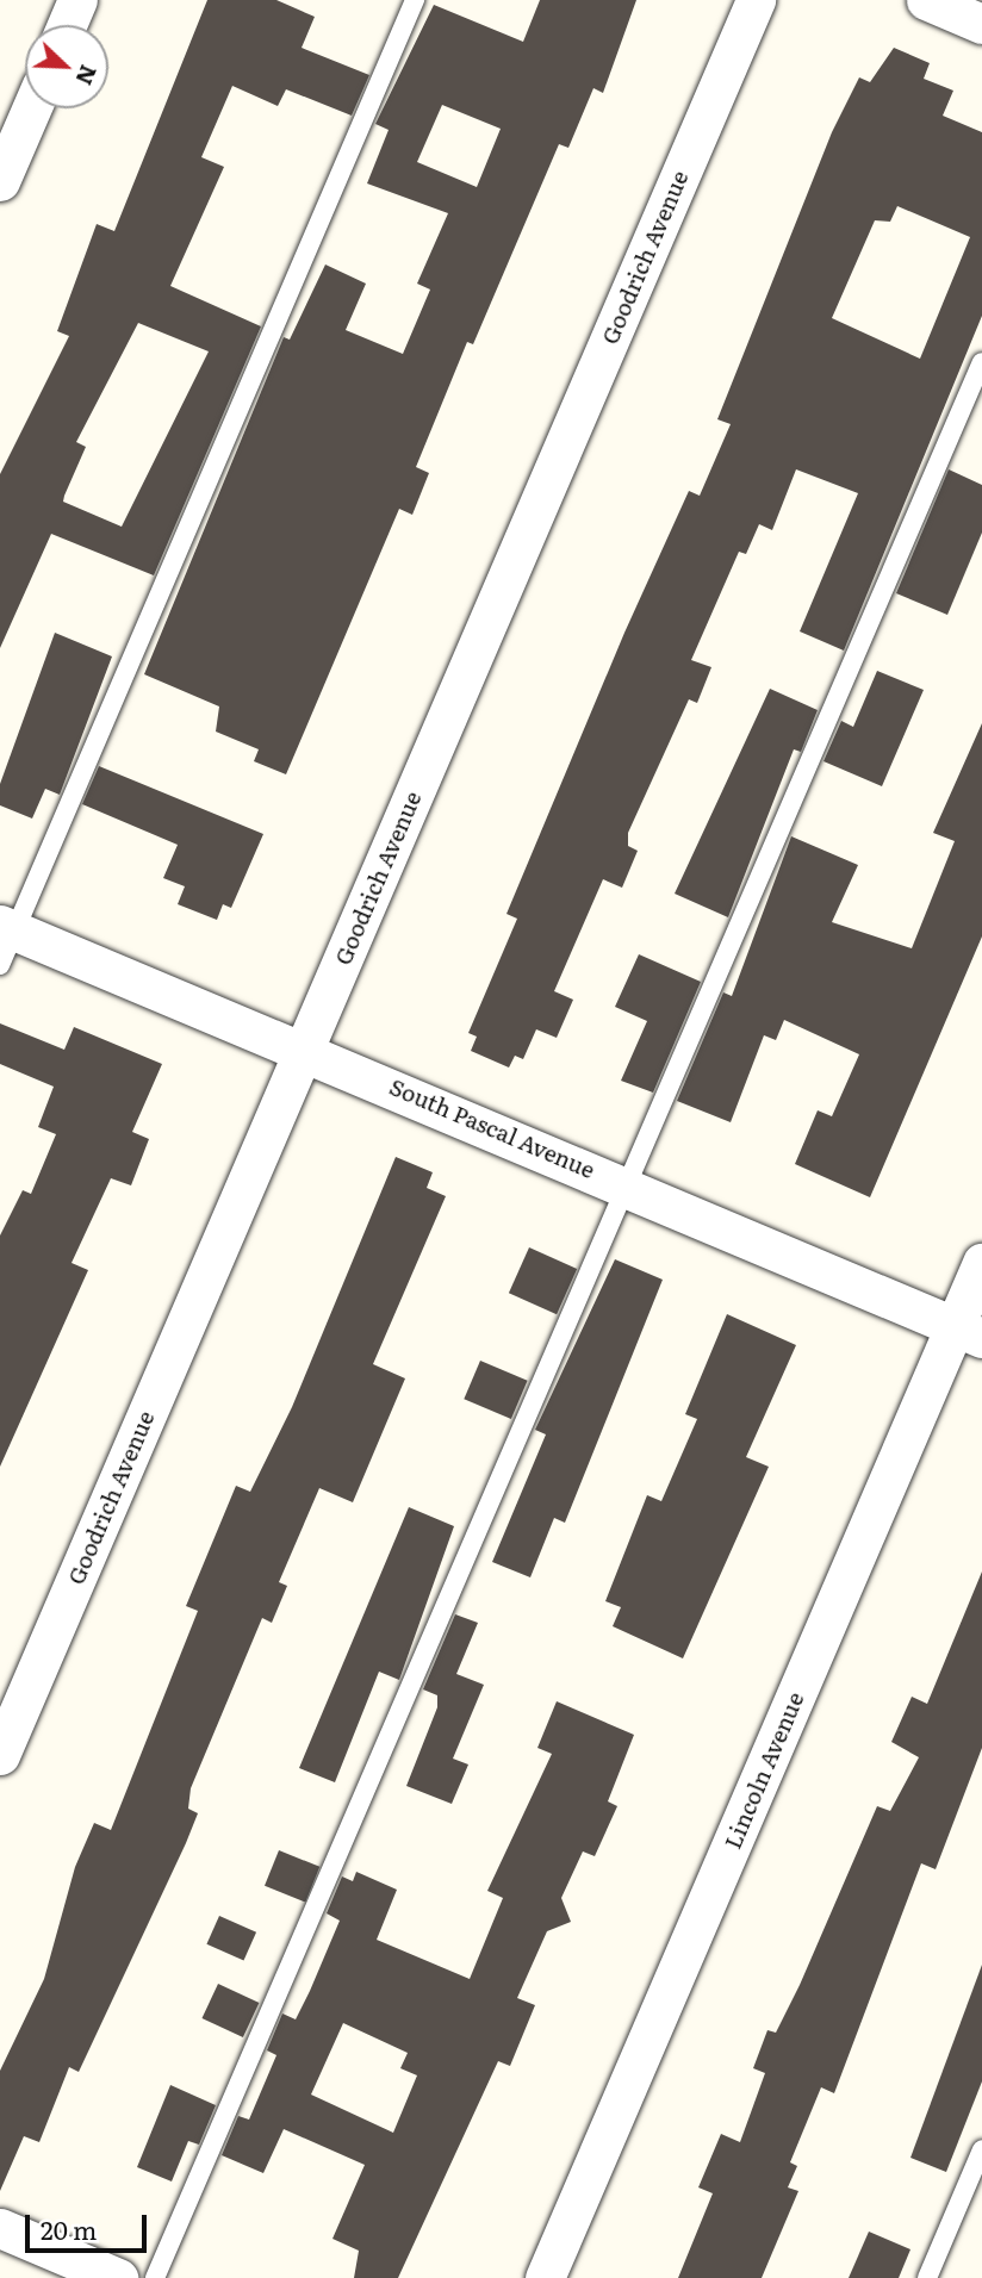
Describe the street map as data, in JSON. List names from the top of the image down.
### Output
{
  "streets": {
    "street": ["Goodrich Avenue", "South Pascal Avenue", "Lincoln Avenue"]
  },
  "crossings": [
    ["Goodrich Avenue", "South Pascal Avenue"],
    ["South Pascal Avenue", "Lincoln Avenue"]
  ],
  "scale_bar": "20 m",
  "north": "bottom right"
}
